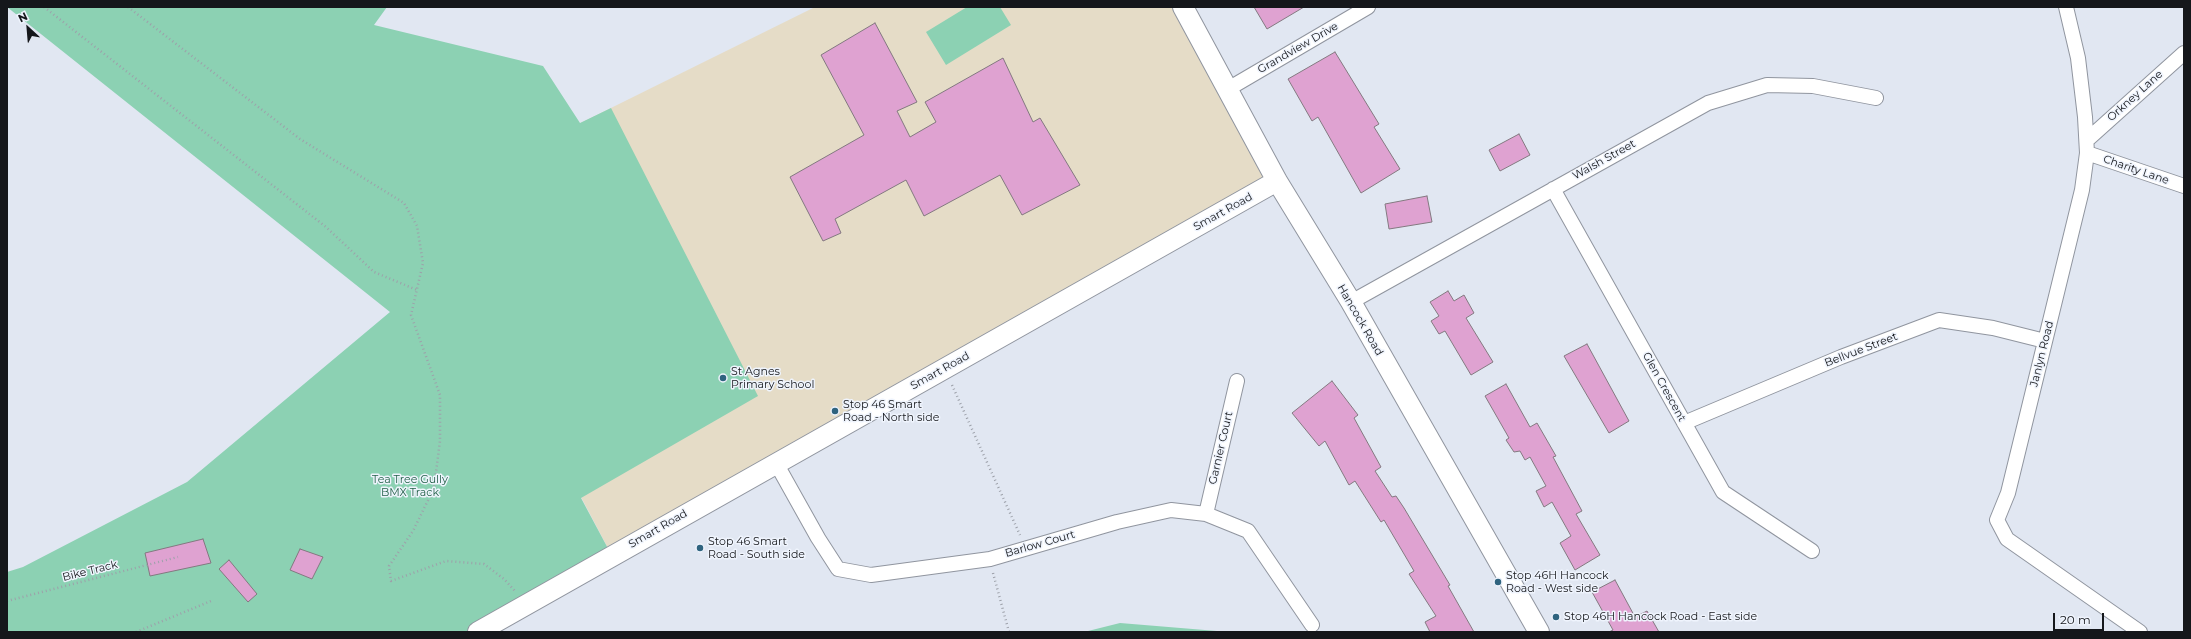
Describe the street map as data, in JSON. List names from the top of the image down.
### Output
{
  "streets": {
    "main road": ["Smart Road", "Hancock Road"],
    "street": [
      "Grandview Drive",
      "Orkney Lane",
      "Walsh Street",
      "Charity Lane",
      "Bellvue Street",
      "Janlyn Road",
      "Glen Crescent",
      "Garnier Court",
      "Barlow Court"
    ],
    "path": ["Bike Track"]
  },
  "crossings": [
    ["Grandview Drive", "Hancock Road"],
    ["Orkney Lane", "Charity Lane"],
    ["Orkney Lane", "Janlyn Road"],
    ["Walsh Street", "Hancock Road"],
    ["Walsh Street", "Glen Crescent"],
    ["Charity Lane", "Janlyn Road"],
    ["Smart Road", "Hancock Road"],
    ["Smart Road", "Barlow Court"],
    ["Bellvue Street", "Janlyn Road"],
    ["Bellvue Street", "Glen Crescent"],
    ["Garnier Court", "Barlow Court"]
  ],
  "parks": ["Tea Tree Gully BMX Track"],
  "places": [
    "St Agnes Primary School",
    "Stop 46 Smart Road - North side",
    "Stop 46 Smart Road - South side",
    "Stop 46H Hancock Road - West side",
    "Stop 46H Hancock Road - East side"
  ],
  "scale_bar": "20 m",
  "north": "top left"
}
